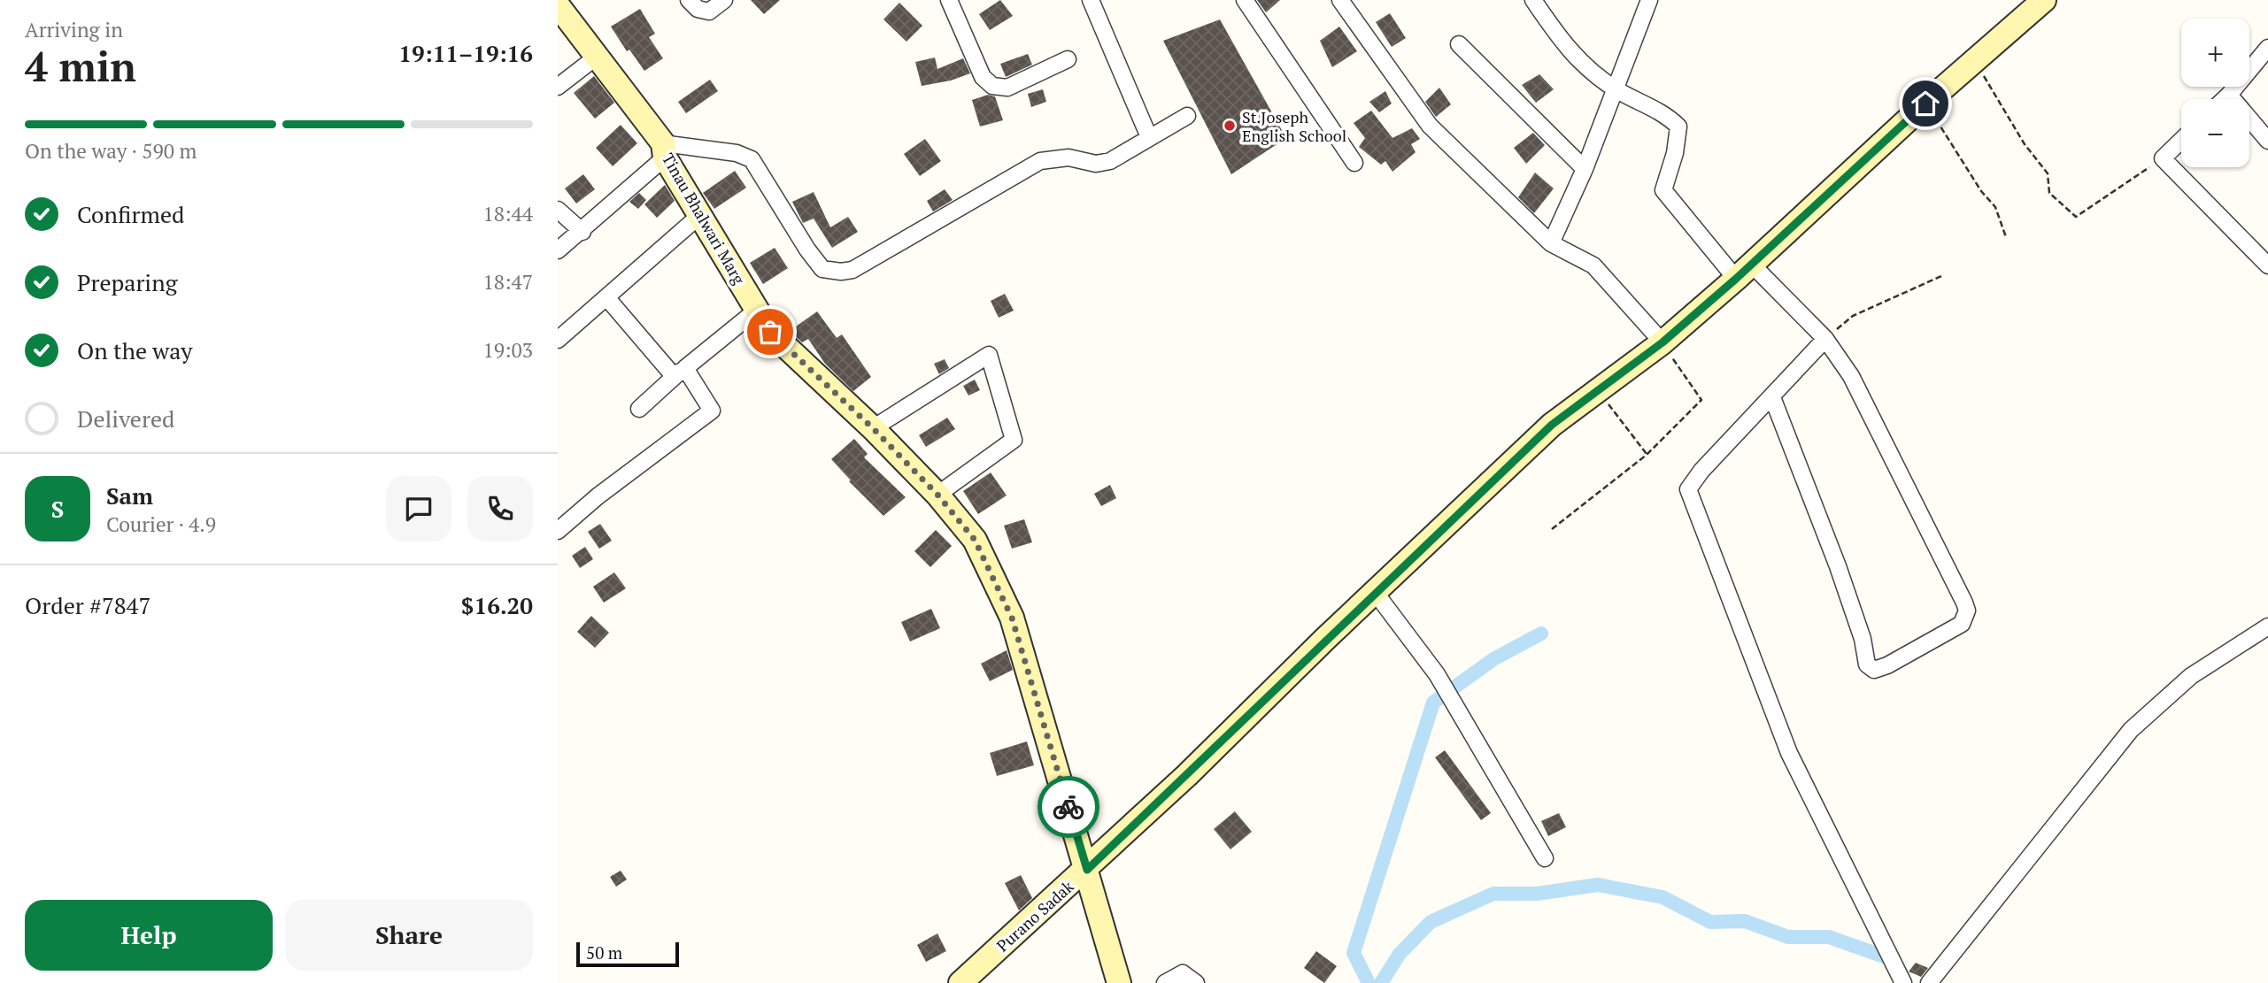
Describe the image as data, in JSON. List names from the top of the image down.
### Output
{
  "streets": {
    "main road": ["Tinau Bhalwari Marg", "Purano Sadak"]
  },
  "crossings": [
    ["Tinau Bhalwari Marg", "Purano Sadak"]
  ],
  "places": ["St.Joseph English School"],
  "scale_bar": "50 m",
  "page": {
    "heading": ["4 min", "Arriving in", "19:11–19:16"],
    "panel": [
      "Sam",
      "Courier · 4.9",
      "Order #7847",
      "$16.20"
    ],
    "map_buttons": ["+", "−"],
    "bar": "On the way · 590 m",
    "list": [
      ["Confirmed", "18:44"],
      ["Preparing", "18:47"],
      ["On the way", "19:03"],
      "Delivered"
    ],
    "round": "S",
    "buttons": ["Help", "Share"],
    "scale": "50 m"
  }
}
